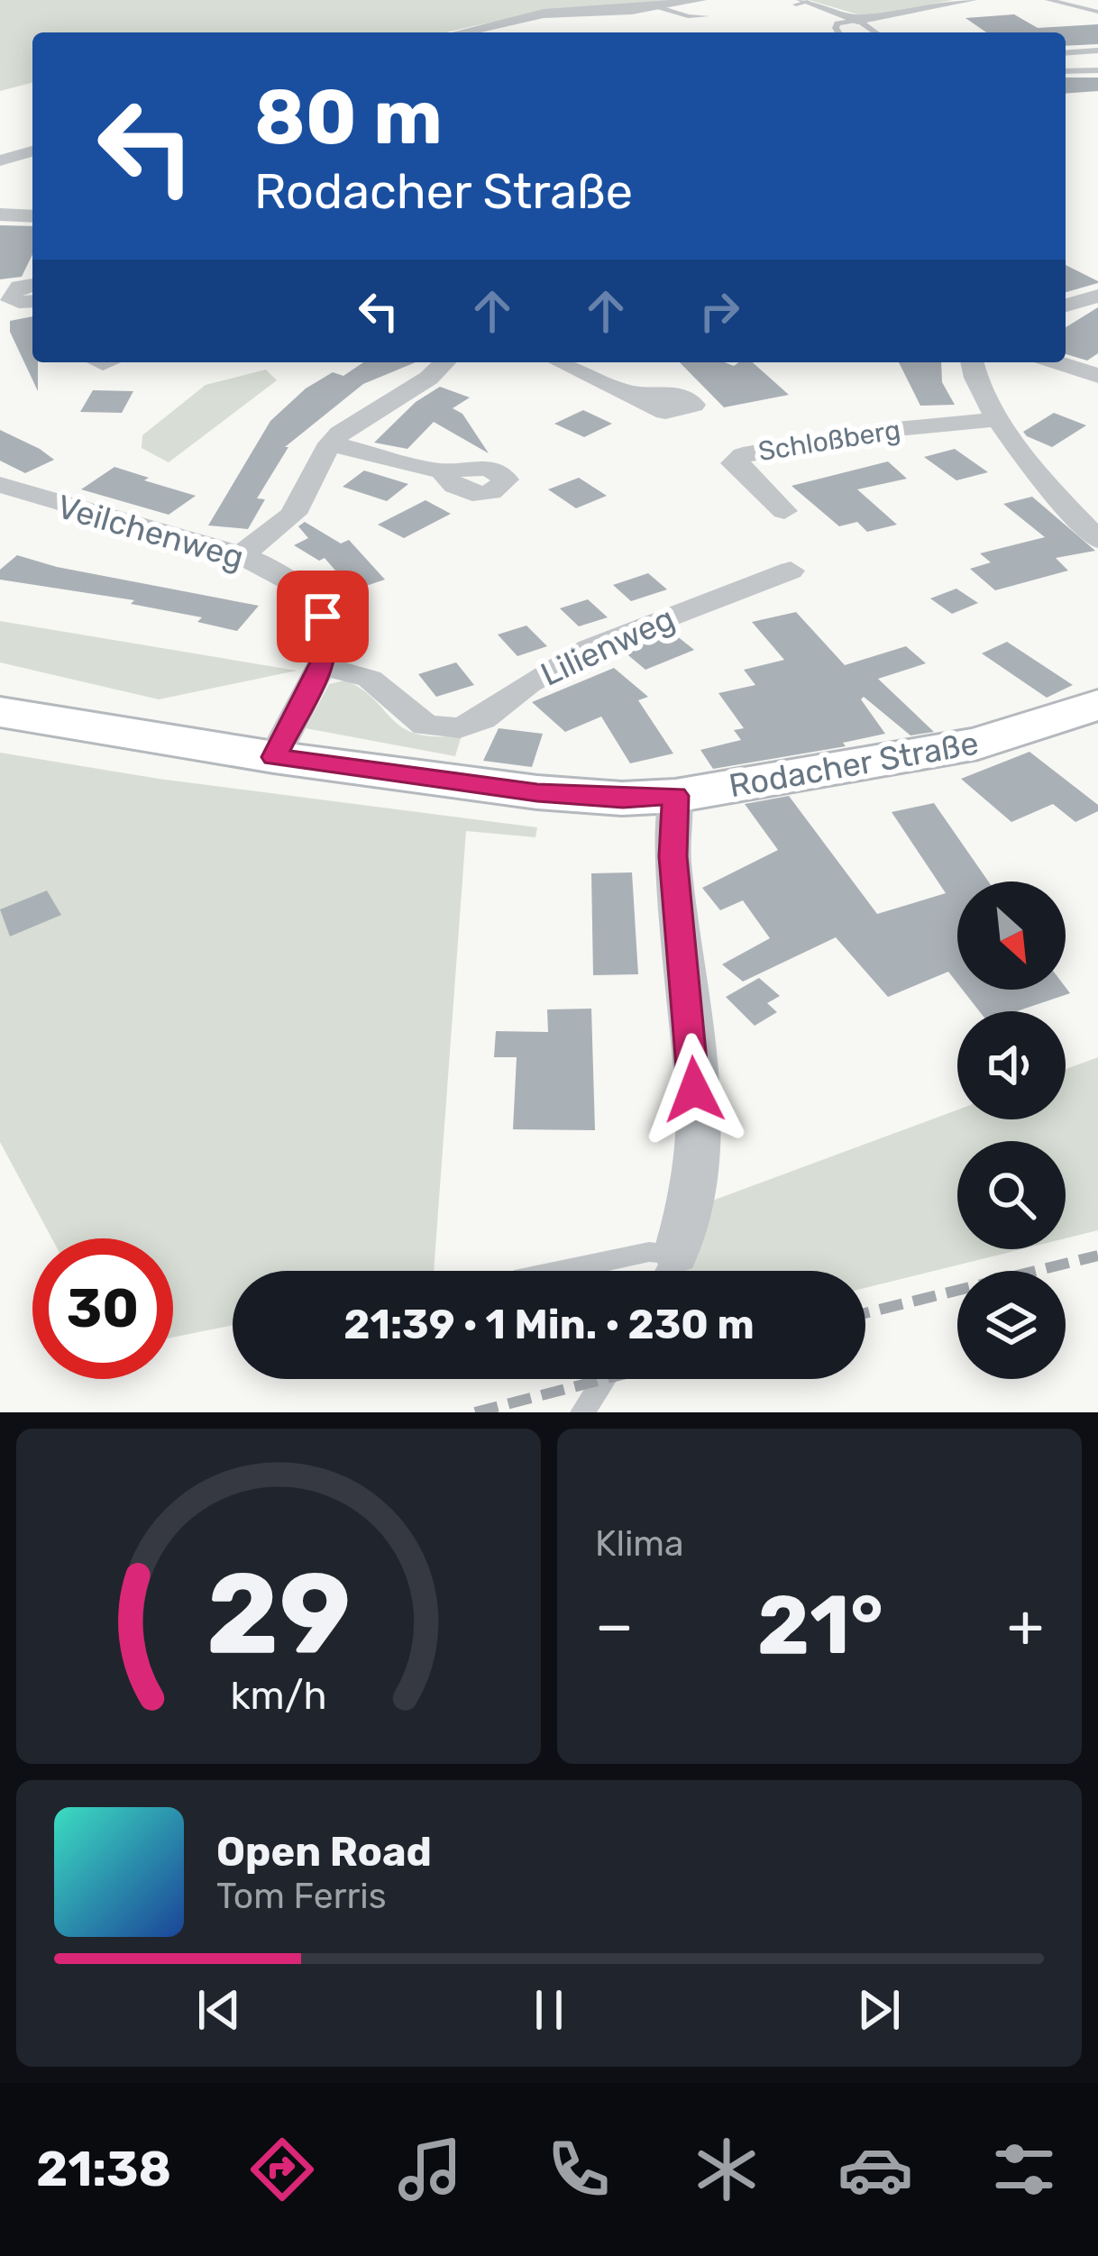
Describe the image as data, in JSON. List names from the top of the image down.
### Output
{
  "streets": {
    "street": [
      "Schloßberg",
      "Veilchenweg",
      "Lilienweg",
      "Rodacher Straße"
    ]
  },
  "crossings": [
    ["Veilchenweg", "Lilienweg"],
    ["Veilchenweg", "Rodacher Straße"]
  ],
  "north": "bottom right",
  "page": {
    "turn": ["80 m", "Rodacher Straße"],
    "limit": "30",
    "trip": "21:39 · 1 Min. · 230 m",
    "tile": "Klima",
    "heat": ["−", "21°", "+"],
    "song": ["Open Road", "Tom Ferris"],
    "tabs": "21:38",
    "gauge": ["29", "km/h"]
  }
}
